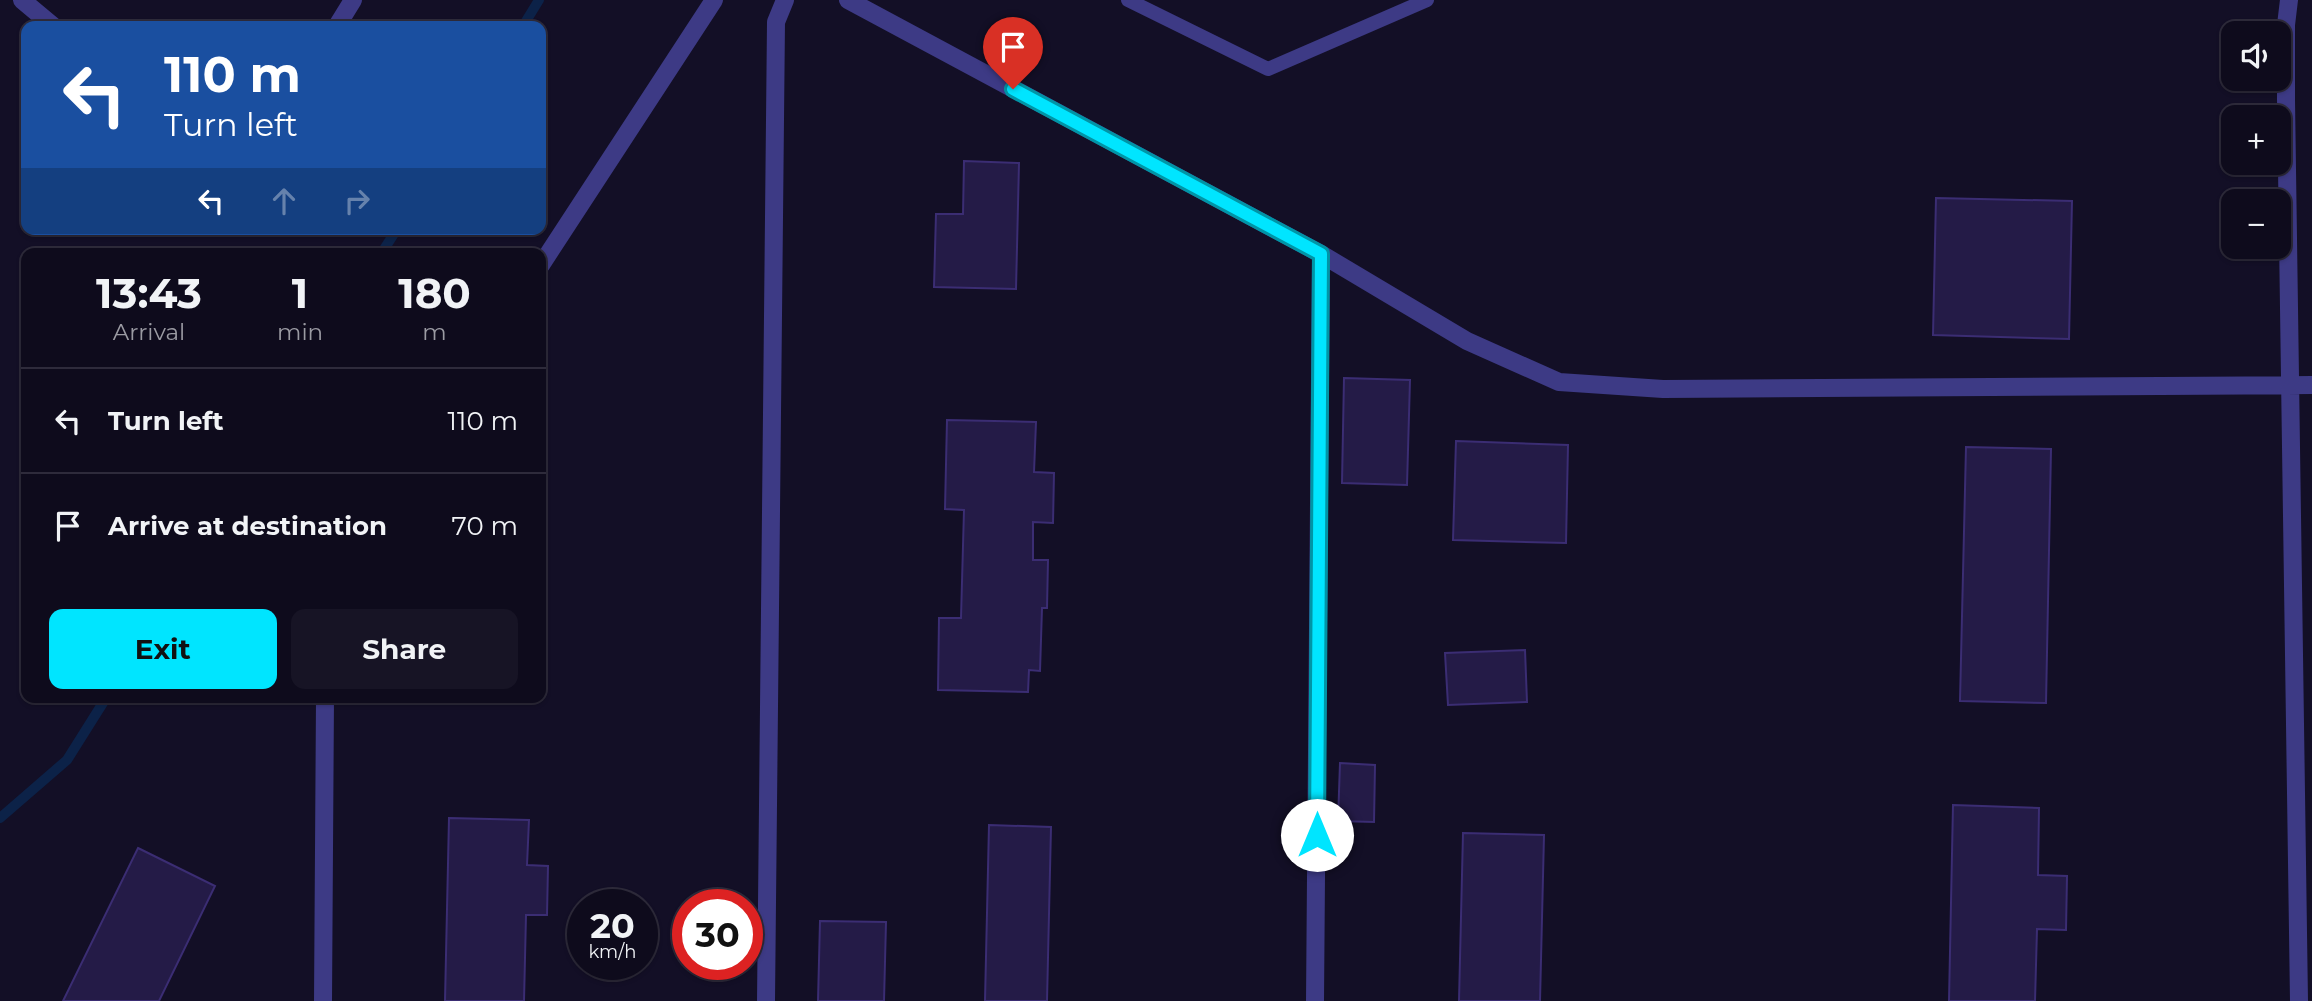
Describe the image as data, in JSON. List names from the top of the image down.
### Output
{
  "page": {
    "map_buttons": ["+", "−"],
    "turn": ["110 m", "Turn left"],
    "eta": [
      "13:43",
      "Arrival",
      "1",
      "min",
      "180",
      "m"
    ],
    "list": [
      {
        "name": "Turn left",
        "value": "110 m"
      },
      {
        "name": "Arrive at destination",
        "value": "70 m"
      }
    ],
    "buttons": ["Exit", "Share"],
    "speed": "20 km/h",
    "limit": "30"
  }
}
